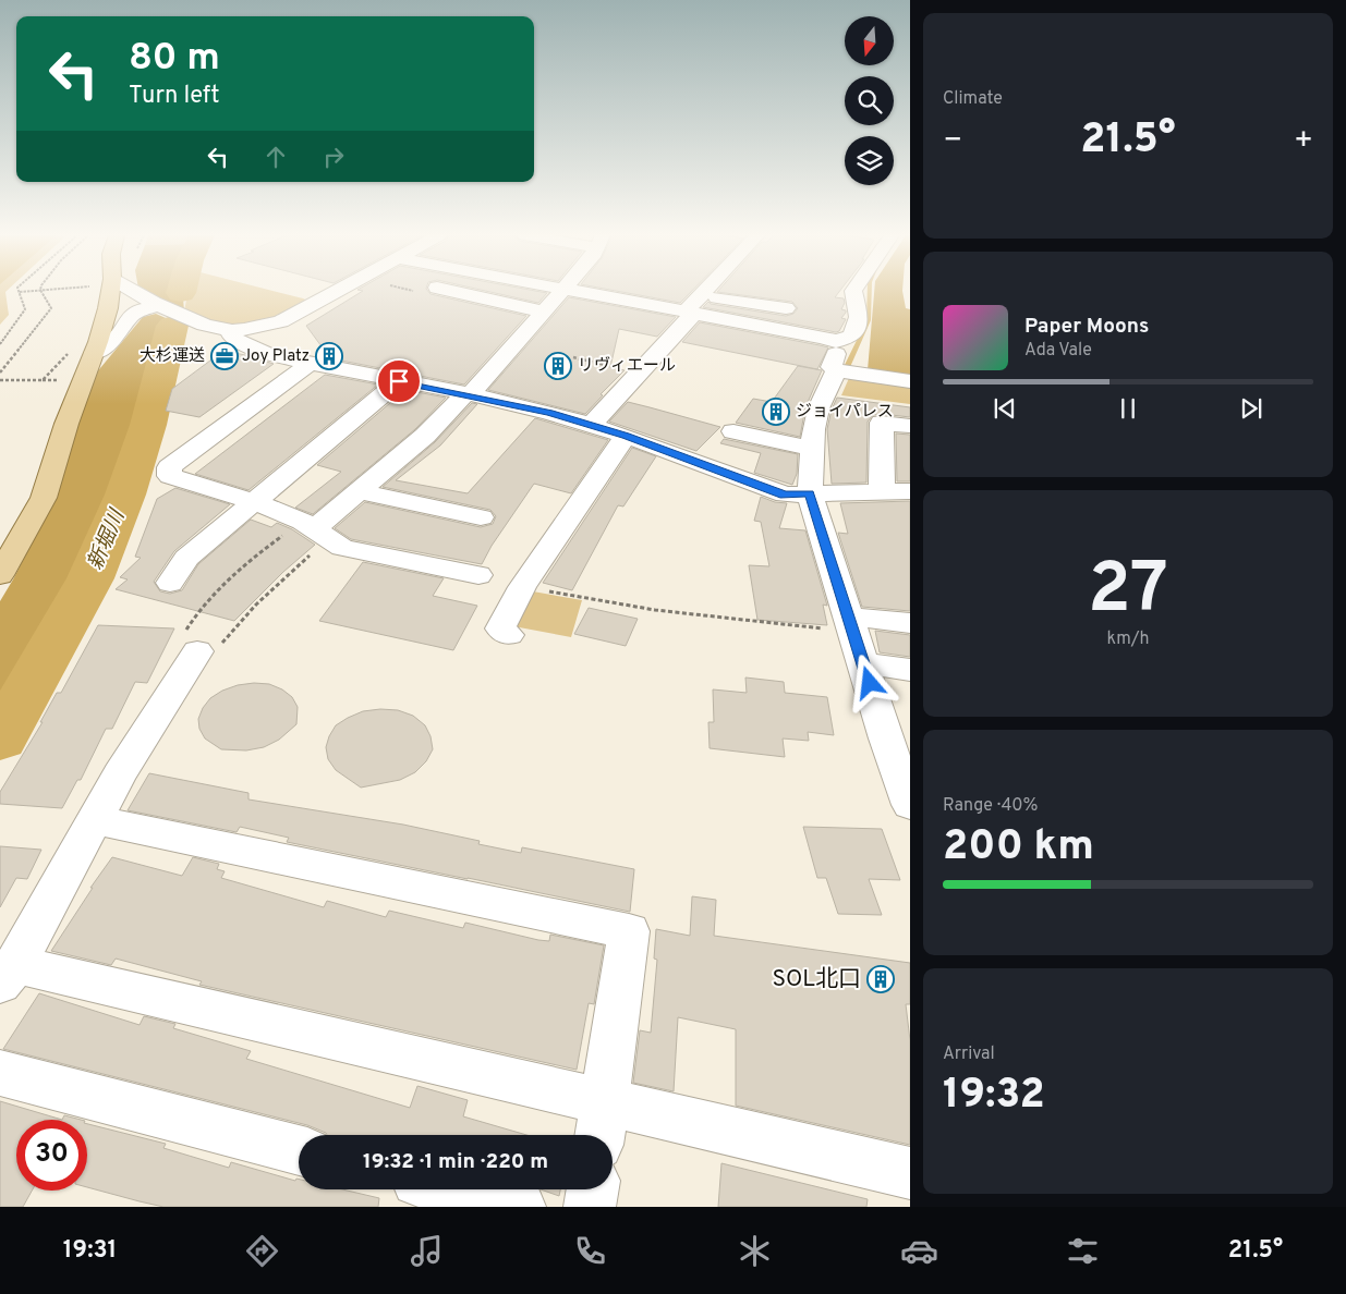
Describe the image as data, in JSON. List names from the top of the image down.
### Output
{
  "water": ["新堀川"],
  "places": {
    "office": ["大杉運送"],
    "building": [
      "Joy Platz",
      "リヴィエール",
      "ジョイパレス",
      "SOL北口"
    ]
  },
  "north": "bottom",
  "page": {
    "tile": [
      "Climate",
      ["27", "km/h"],
      ["Range · 40%", "200 km"],
      ["Arrival", "19:32"]
    ],
    "turn": ["80 m", "Turn left"],
    "heat": ["−", "21.5°", "+"],
    "song": ["Paper Moons", "Ada Vale"],
    "limit": "30",
    "trip": "19:32 · 1 min · 220 m",
    "tabs": ["19:31", "21.5°"]
  }
}
